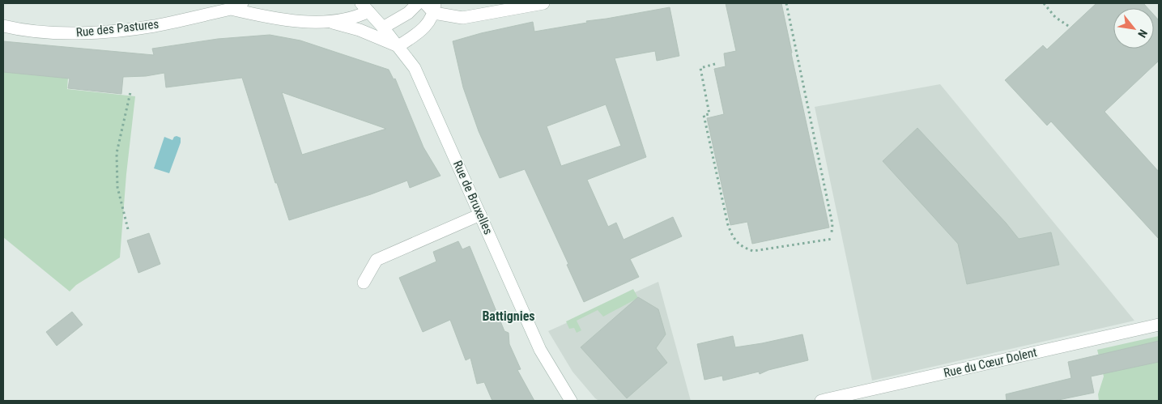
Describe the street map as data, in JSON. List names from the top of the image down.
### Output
{
  "streets": {
    "street": ["Rue des Pastures", "Rue de Bruxelles", "Rue du Cœur Dolent"]
  },
  "crossings": [
    ["Rue des Pastures", "Rue de Bruxelles"]
  ],
  "districts": ["Battignies"],
  "north": "bottom right"
}
